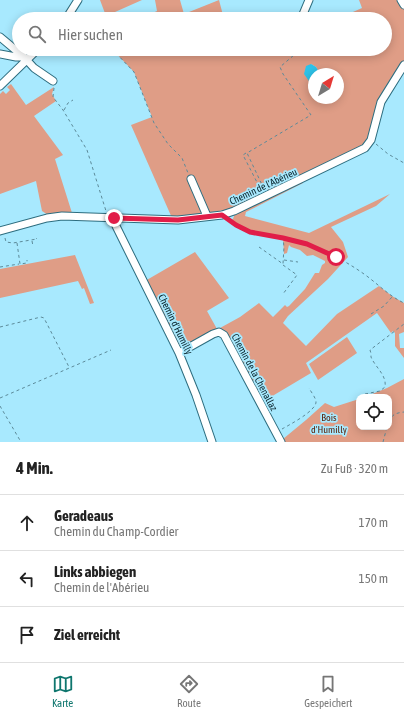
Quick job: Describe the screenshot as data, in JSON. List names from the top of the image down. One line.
{"streets":{"street":["Chemin de l'Abérieu","Chemin d'Humilly","Chemin de la Chenallaz"]},"crossings":[["Chemin de l'Abérieu","Chemin d'Humilly"],["Chemin d'Humilly","Chemin de la Chenallaz"]],"parks":["Bois d'Humilly"],"north":"top right","page":{"search":"Hier suchen","heading":["4 Min.","Zu Fuß · 320 m"],"list":[["Geradeaus","Chemin du Champ-Cordier","170 m"],["Links abbiegen","Chemin de l'Abérieu","150 m"],"Ziel erreicht"],"nav":["Karte","Route","Gespeichert"]}}
